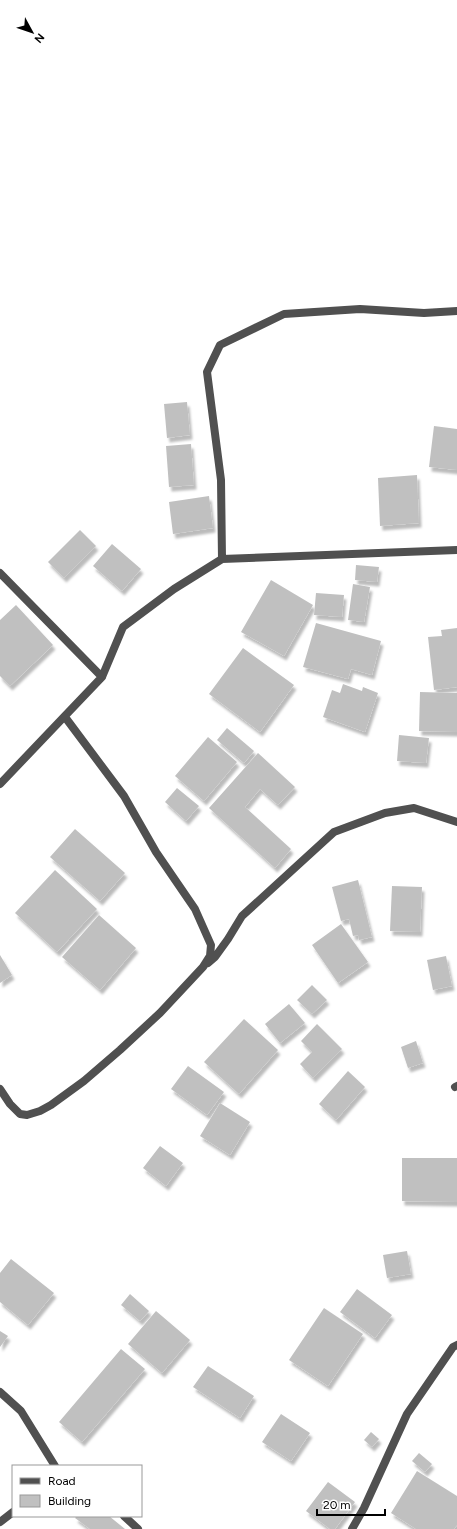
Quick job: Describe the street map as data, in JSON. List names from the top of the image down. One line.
{"legend":["Road","Building"],"scale_bar":"20 m","north":"bottom right"}
